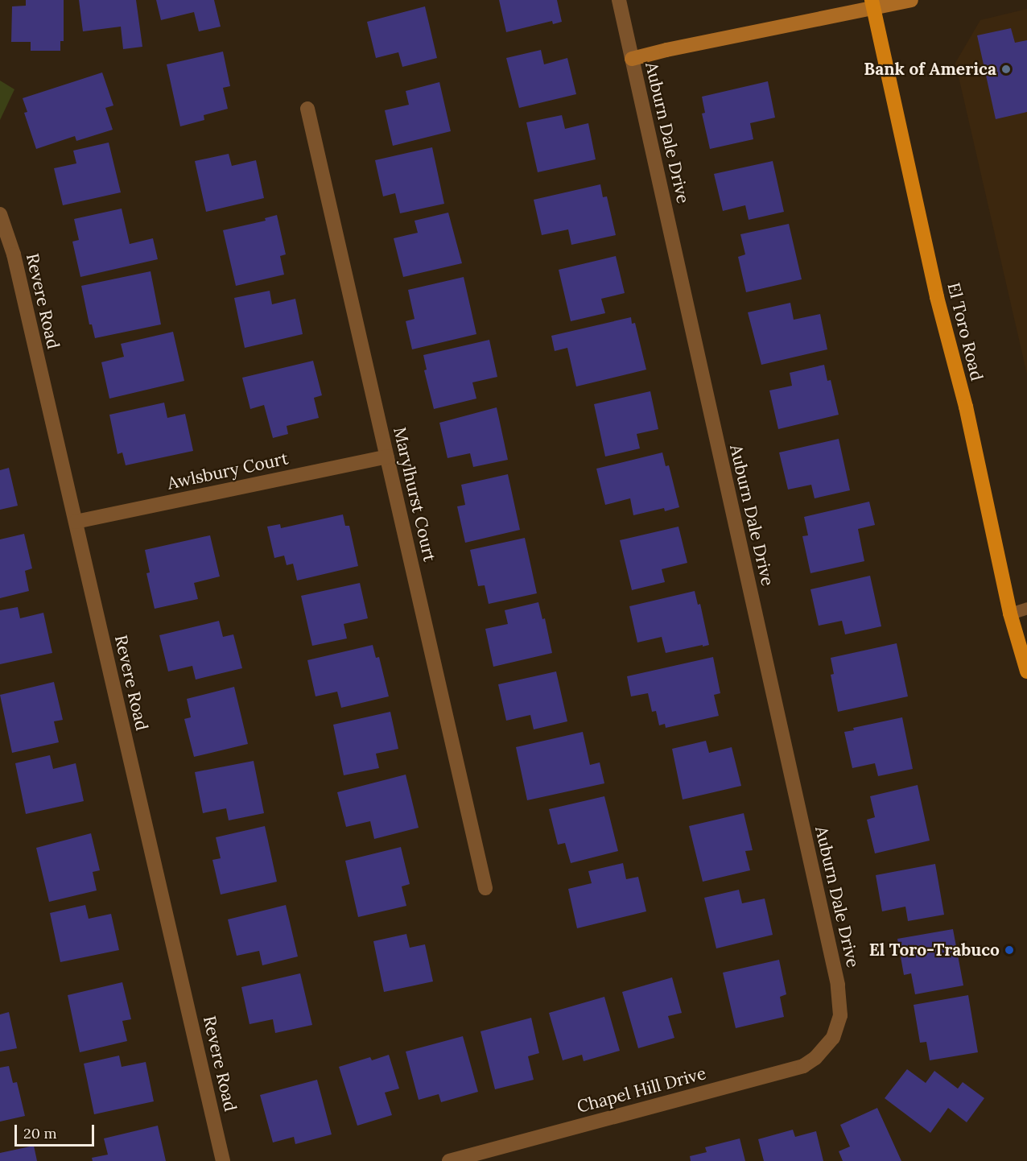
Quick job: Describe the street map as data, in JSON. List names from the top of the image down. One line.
{"streets":{"main road":["El Toro Road"],"street":["Auburn Dale Drive","Revere Road","Awlsbury Court","Marylhurst Court","Chapel Hill Drive"]},"crossings":[["Auburn Dale Drive","Chapel Hill Drive"],["Revere Road","Awlsbury Court"],["Awlsbury Court","Marylhurst Court"]],"places":["Bank of America","El Toro-Trabuco"],"scale_bar":"20 m"}
